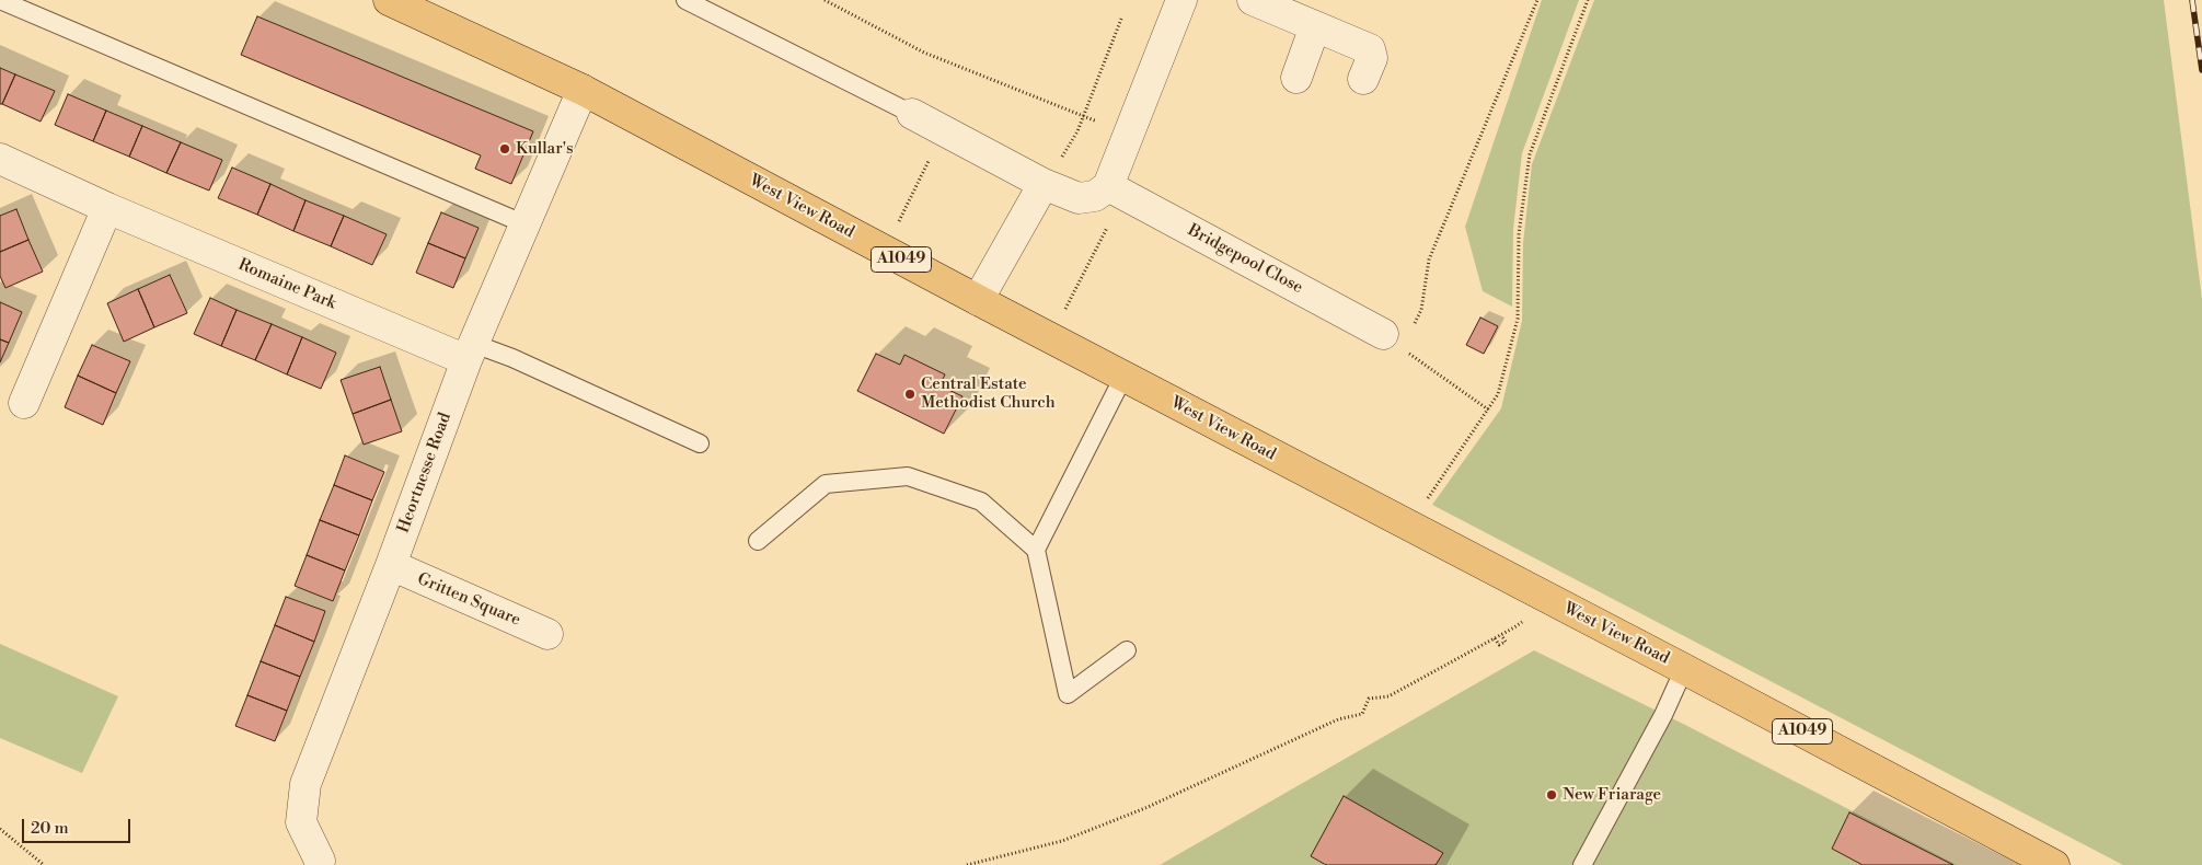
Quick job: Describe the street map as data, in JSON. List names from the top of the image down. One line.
{"streets":{"main road":["West View Road","A1049"],"street":["Bridgepool Close","Romaine Park","Heortnesse Road","Gritten Square"]},"crossings":[["West View Road","Heortnesse Road"],["Romaine Park","Heortnesse Road"],["Heortnesse Road","Gritten Square"]],"places":["Kullar's","Central Estate Methodist Church","New Friarage"],"scale_bar":"20 m"}
